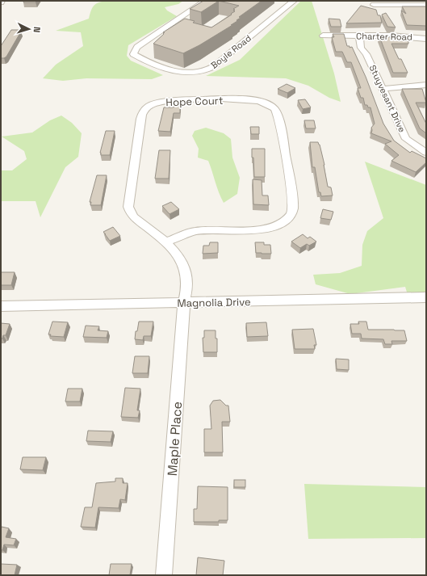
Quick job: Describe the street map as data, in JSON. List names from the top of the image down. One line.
{"streets":{"street":["Charter Road","Boyle Road","Stuyvesant Drive","Hope Court","Magnolia Drive","Maple Place"]},"crossings":[["Charter Road","Stuyvesant Drive"],["Hope Court","Magnolia Drive"],["Hope Court","Maple Place"],["Magnolia Drive","Maple Place"]],"north":"right"}
